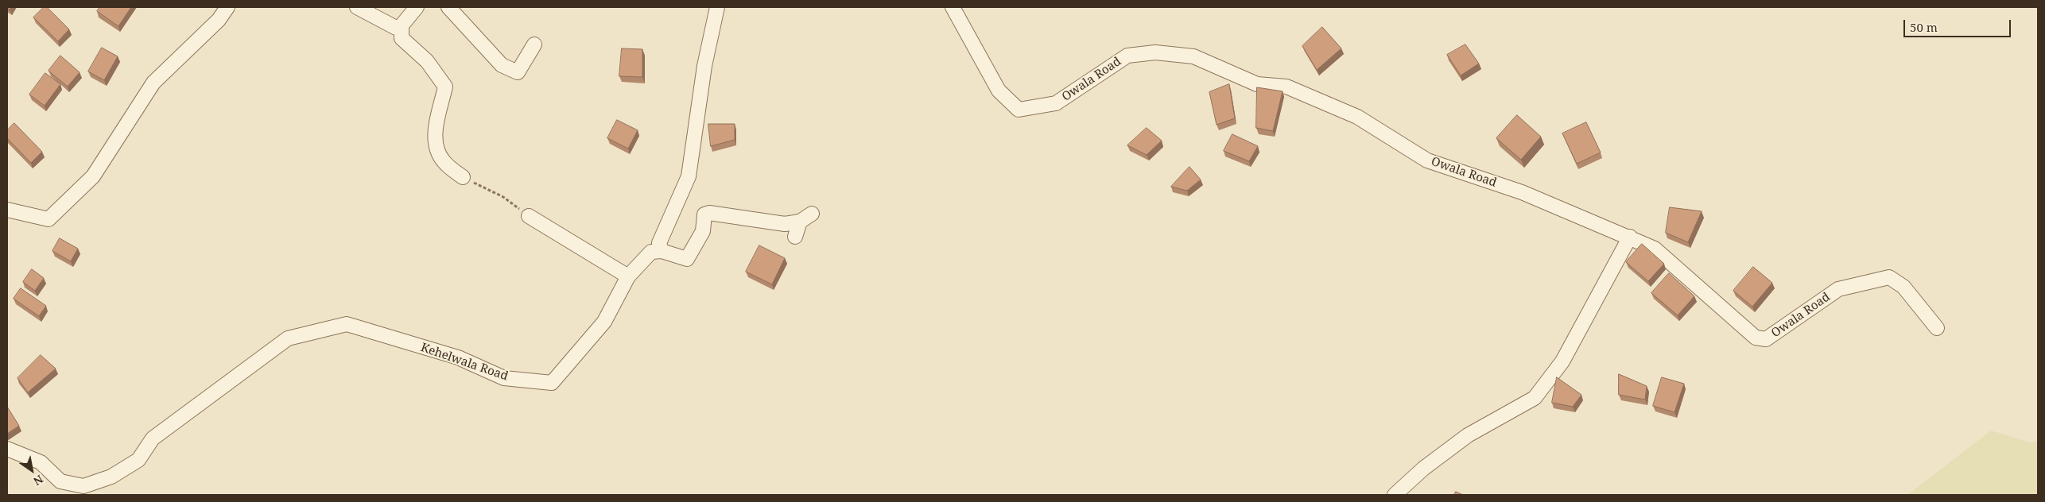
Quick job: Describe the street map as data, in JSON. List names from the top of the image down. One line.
{"streets":{"street":["Owala Road","Kehelwala Road"]},"scale_bar":"50 m","north":"bottom right"}
